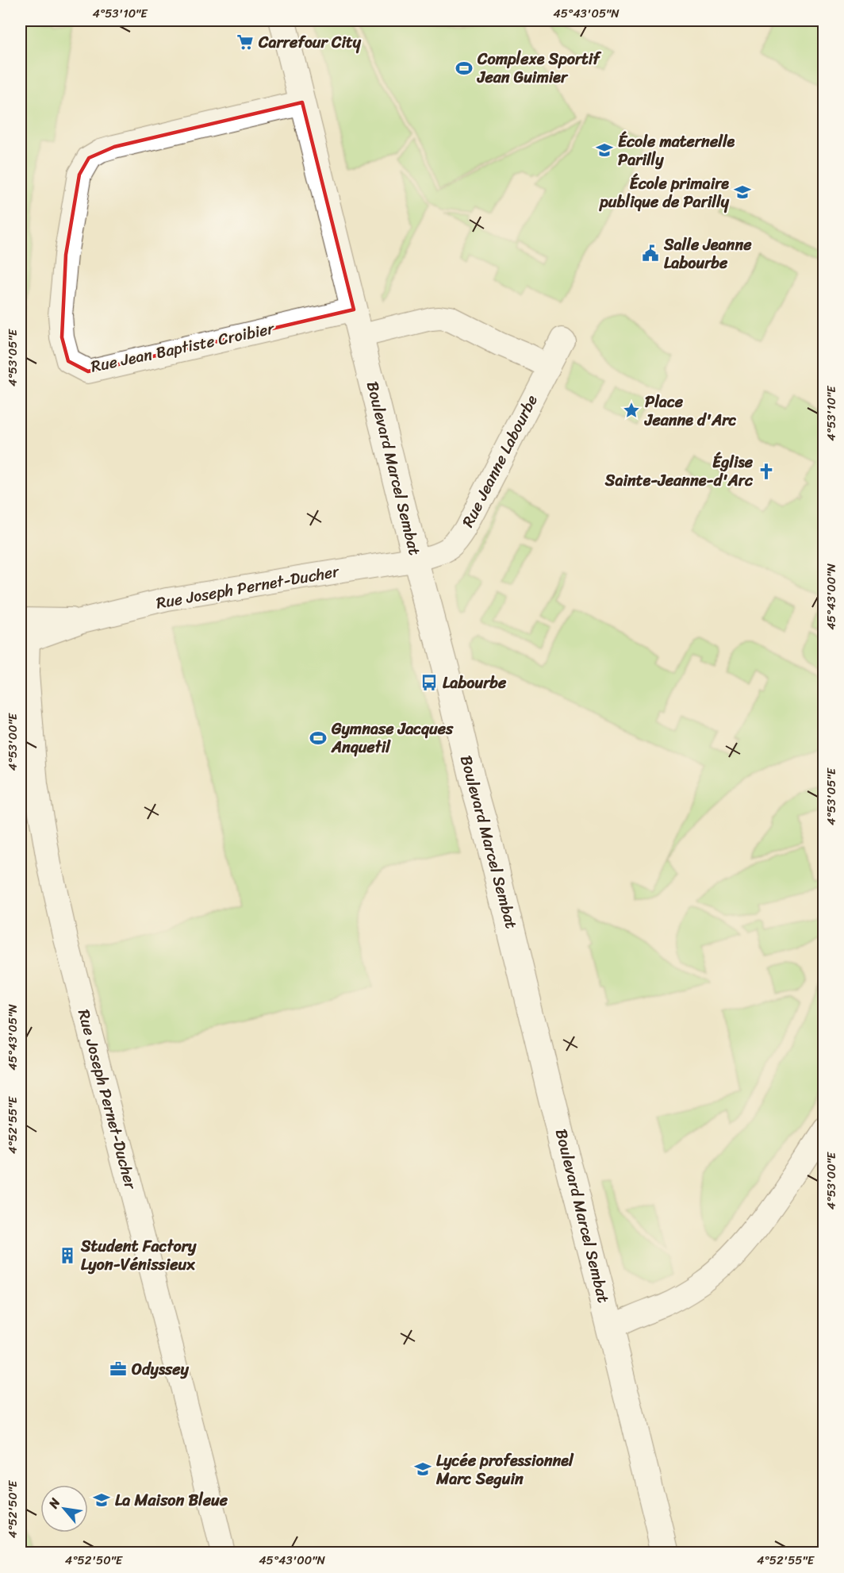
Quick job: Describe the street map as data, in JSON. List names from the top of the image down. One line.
{"streets":{"street":["Rue Jean Baptiste Croibier","Rue Jeanne Labourbe","Boulevard Marcel Sembat","Rue Joseph Pernet-Ducher"]},"crossings":[["Rue Jean Baptiste Croibier","Boulevard Marcel Sembat"],["Rue Jeanne Labourbe","Boulevard Marcel Sembat"],["Rue Jeanne Labourbe","Rue Joseph Pernet-Ducher"],["Boulevard Marcel Sembat","Rue Joseph Pernet-Ducher"]],"places":{"supermarket":["Carrefour City"],"sports":["Complexe Sportif Jean Guimier","Gymnase Jacques Anquetil"],"school or university":["École maternelle Parilly","École primaire publique de Parilly","Lycée professionnel Marc Seguin","La Maison Bleue"],"public building":["Salle Jeanne Labourbe"],"place":["Place Jeanne d'Arc"],"church":["Église Sainte-Jeanne-d'Arc"],"bus stop":["Labourbe"],"building":["Student Factory Lyon-Vénissieux"],"office":["Odyssey"]},"north":"top left","coordinates":["4°53'10\"E","45°43'05\"N","4°53'05\"E","45°43'00\"N","4°53'00\"E","4°52'55\"E","4°52'50\"E"]}
